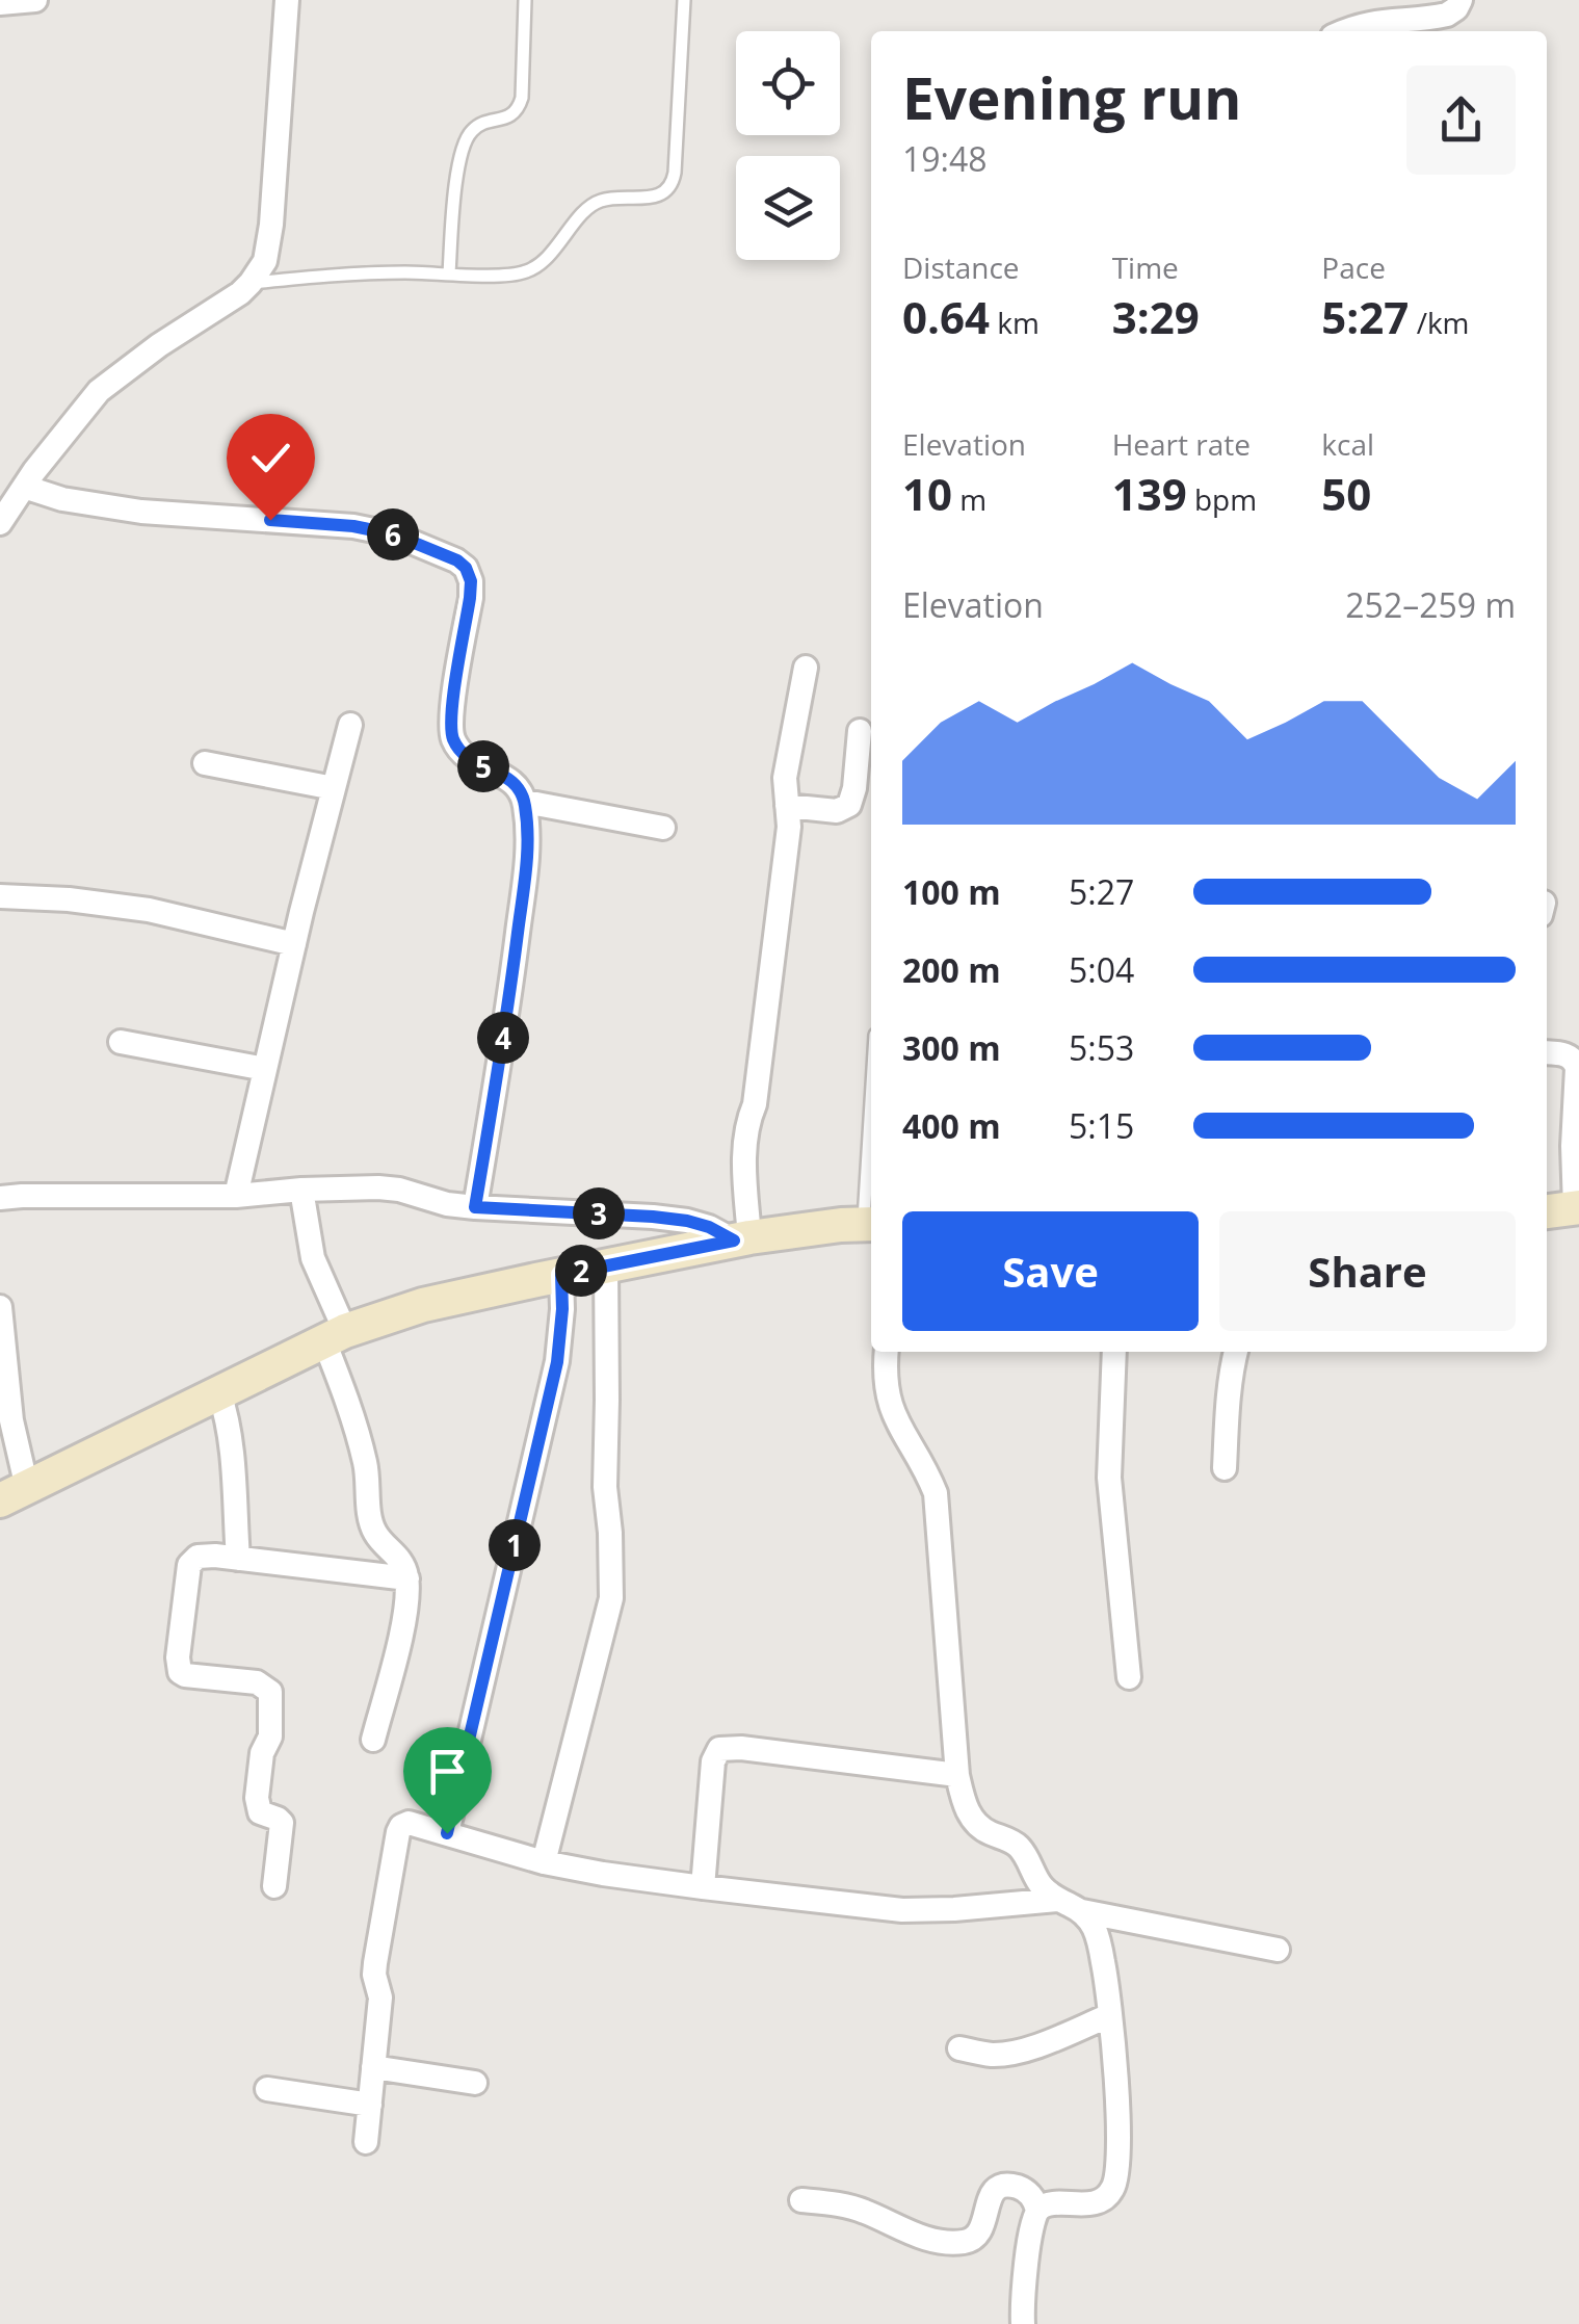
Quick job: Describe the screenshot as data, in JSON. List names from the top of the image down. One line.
{"page":{"heading":["Evening run","19:48"],"stats":[["Distance","0.64 km"],["Time","3:29"],["Pace","5:27 /km"],["Elevation","10 m"],["Heart rate","139 bpm"],["kcal","50"]],"pins":["6","5","4","3","2","1"],"chart":["Elevation","252–259 m"],"list":[{"name":"100 m","note":"5:27"},{"name":"200 m","note":"5:04"},{"name":"300 m","note":"5:53"},{"name":"400 m","note":"5:15"}],"buttons":["Save","Share"]}}
